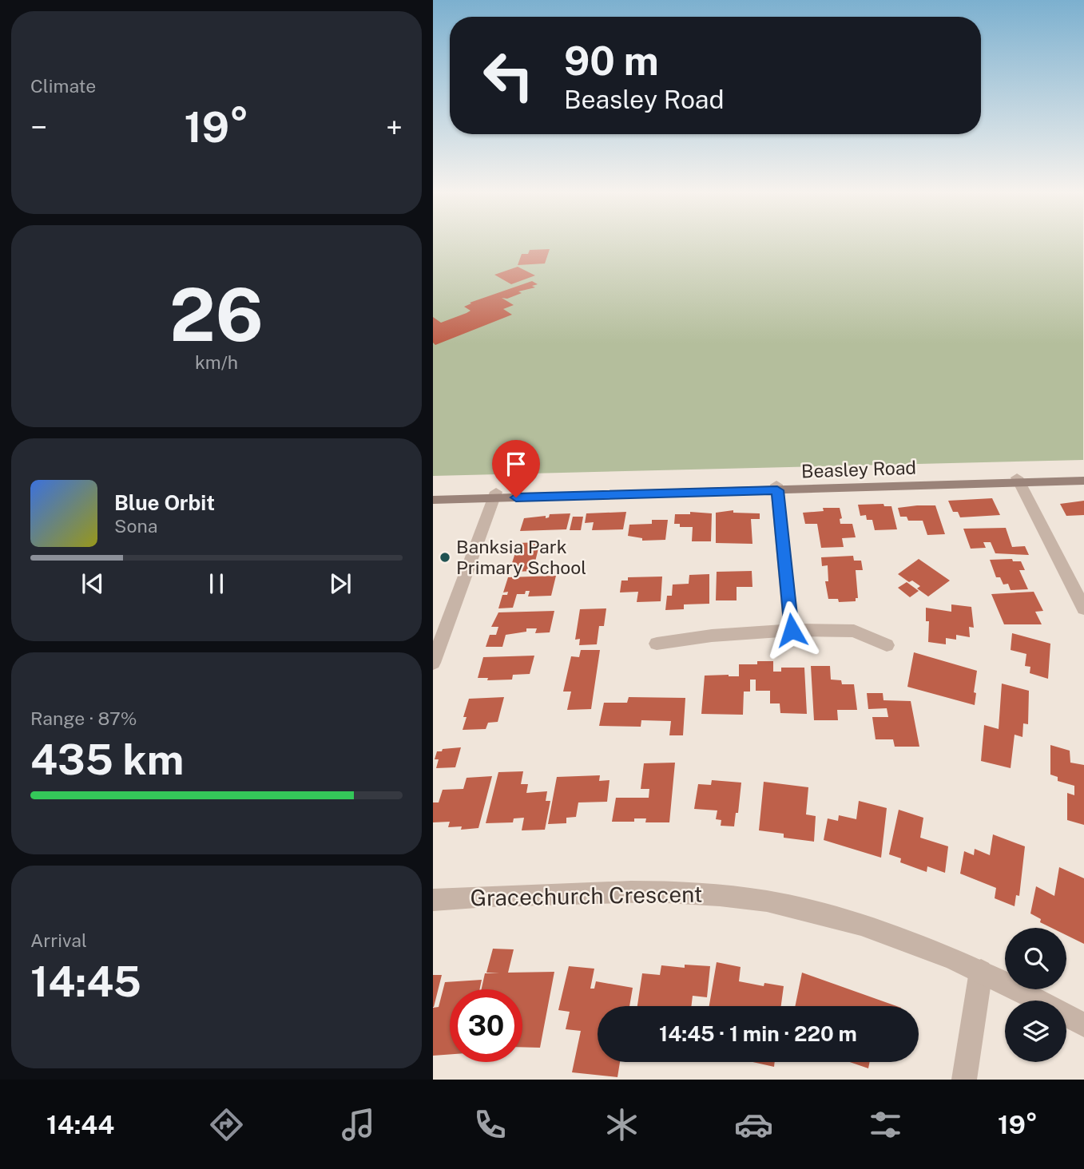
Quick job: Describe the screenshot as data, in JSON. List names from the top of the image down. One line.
{"streets":{"main road":["Beasley Road"],"street":["Gracechurch Crescent"]},"places":["Banksia Park Primary School"],"page":{"tile":["Climate",["26","km/h"],["Range · 87%","435 km"],["Arrival","14:45"]],"turn":["90 m","Beasley Road"],"heat":["−","19°","+"],"song":["Blue Orbit","Sona"],"limit":"30","trip":"14:45 · 1 min · 220 m","tabs":["14:44","19°"]}}
